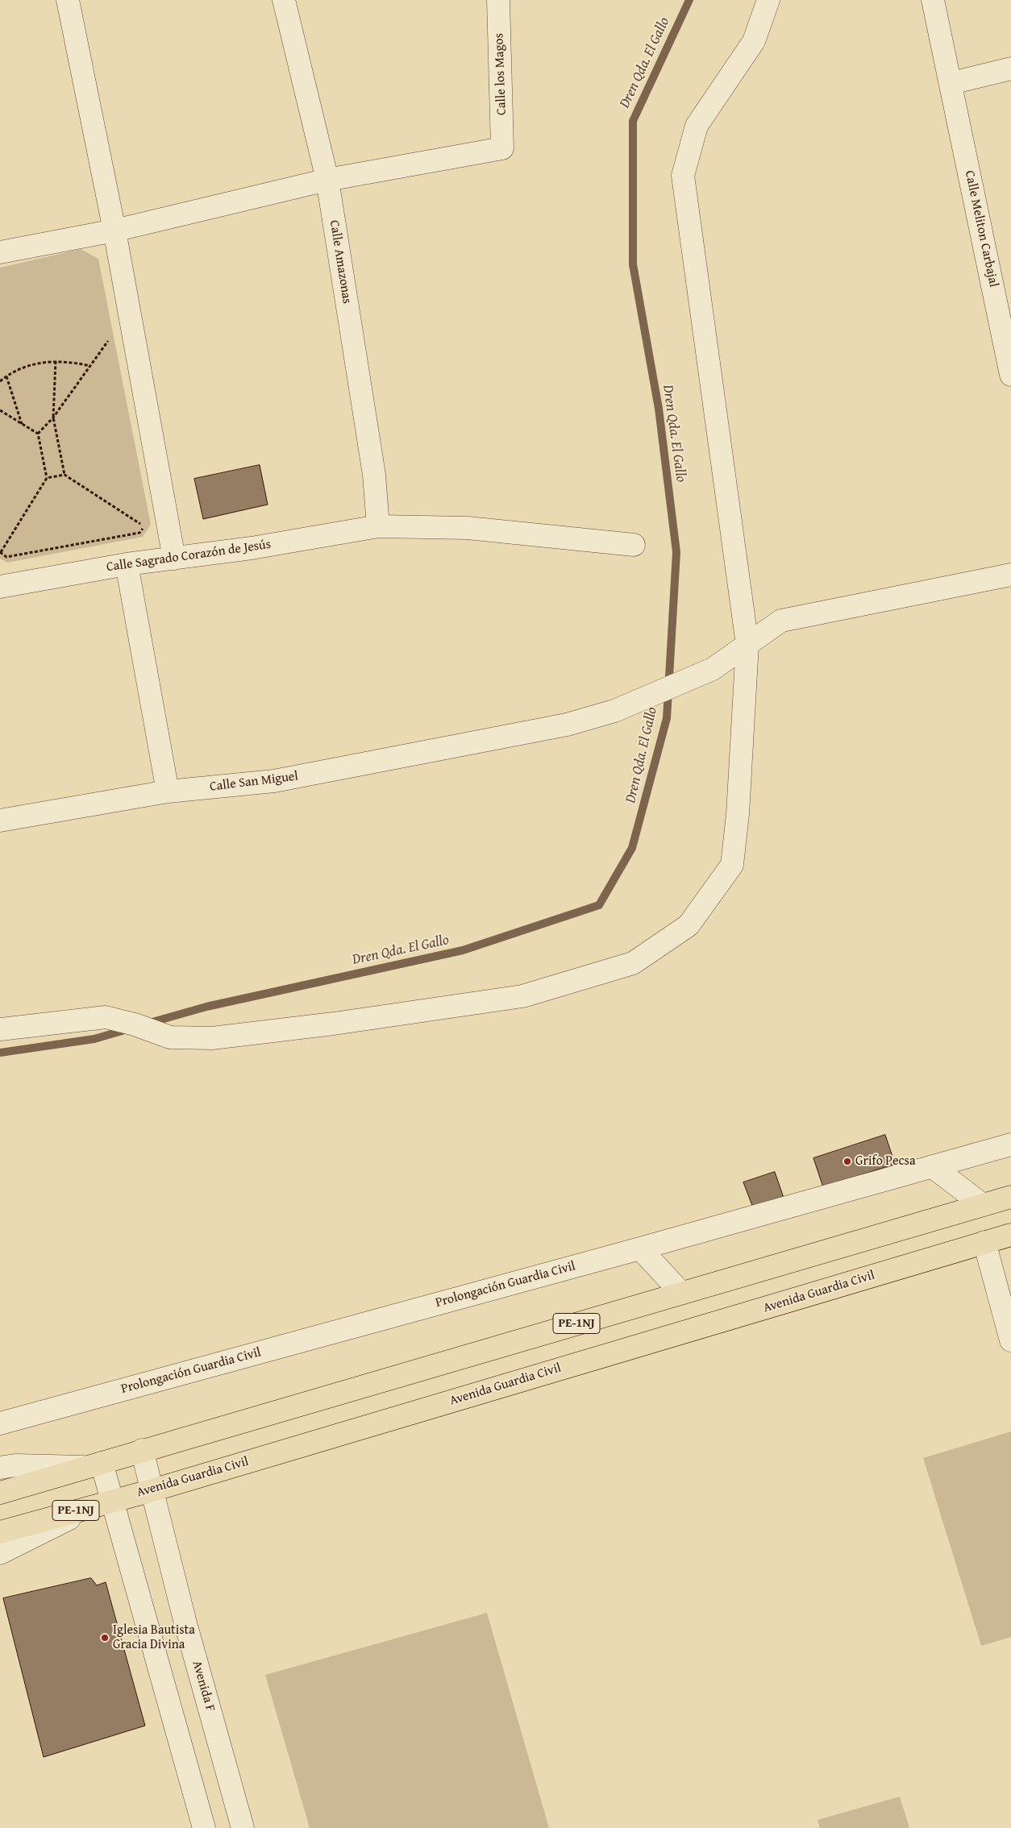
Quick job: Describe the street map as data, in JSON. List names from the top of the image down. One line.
{"streets":{"highway":["Avenida Guardia Civil","PE-1NJ"],"street":["Calle los Magos","Calle Meliton Carbajal","Calle Amazonas","Calle Sagrado Corazón de Jesús","Calle San Miguel","Prolongación Guardia Civil","Avenida F"]},"crossings":[["Calle los Magos","Calle Amazonas"],["Calle Amazonas","Calle Sagrado Corazón de Jesús"],["Avenida Guardia Civil","Avenida F"],["PE-1NJ","Avenida F"]],"water":["Dren Qda. El Gallo"],"places":["Grifo Pecsa","Iglesia Bautista Gracia Divina"]}
